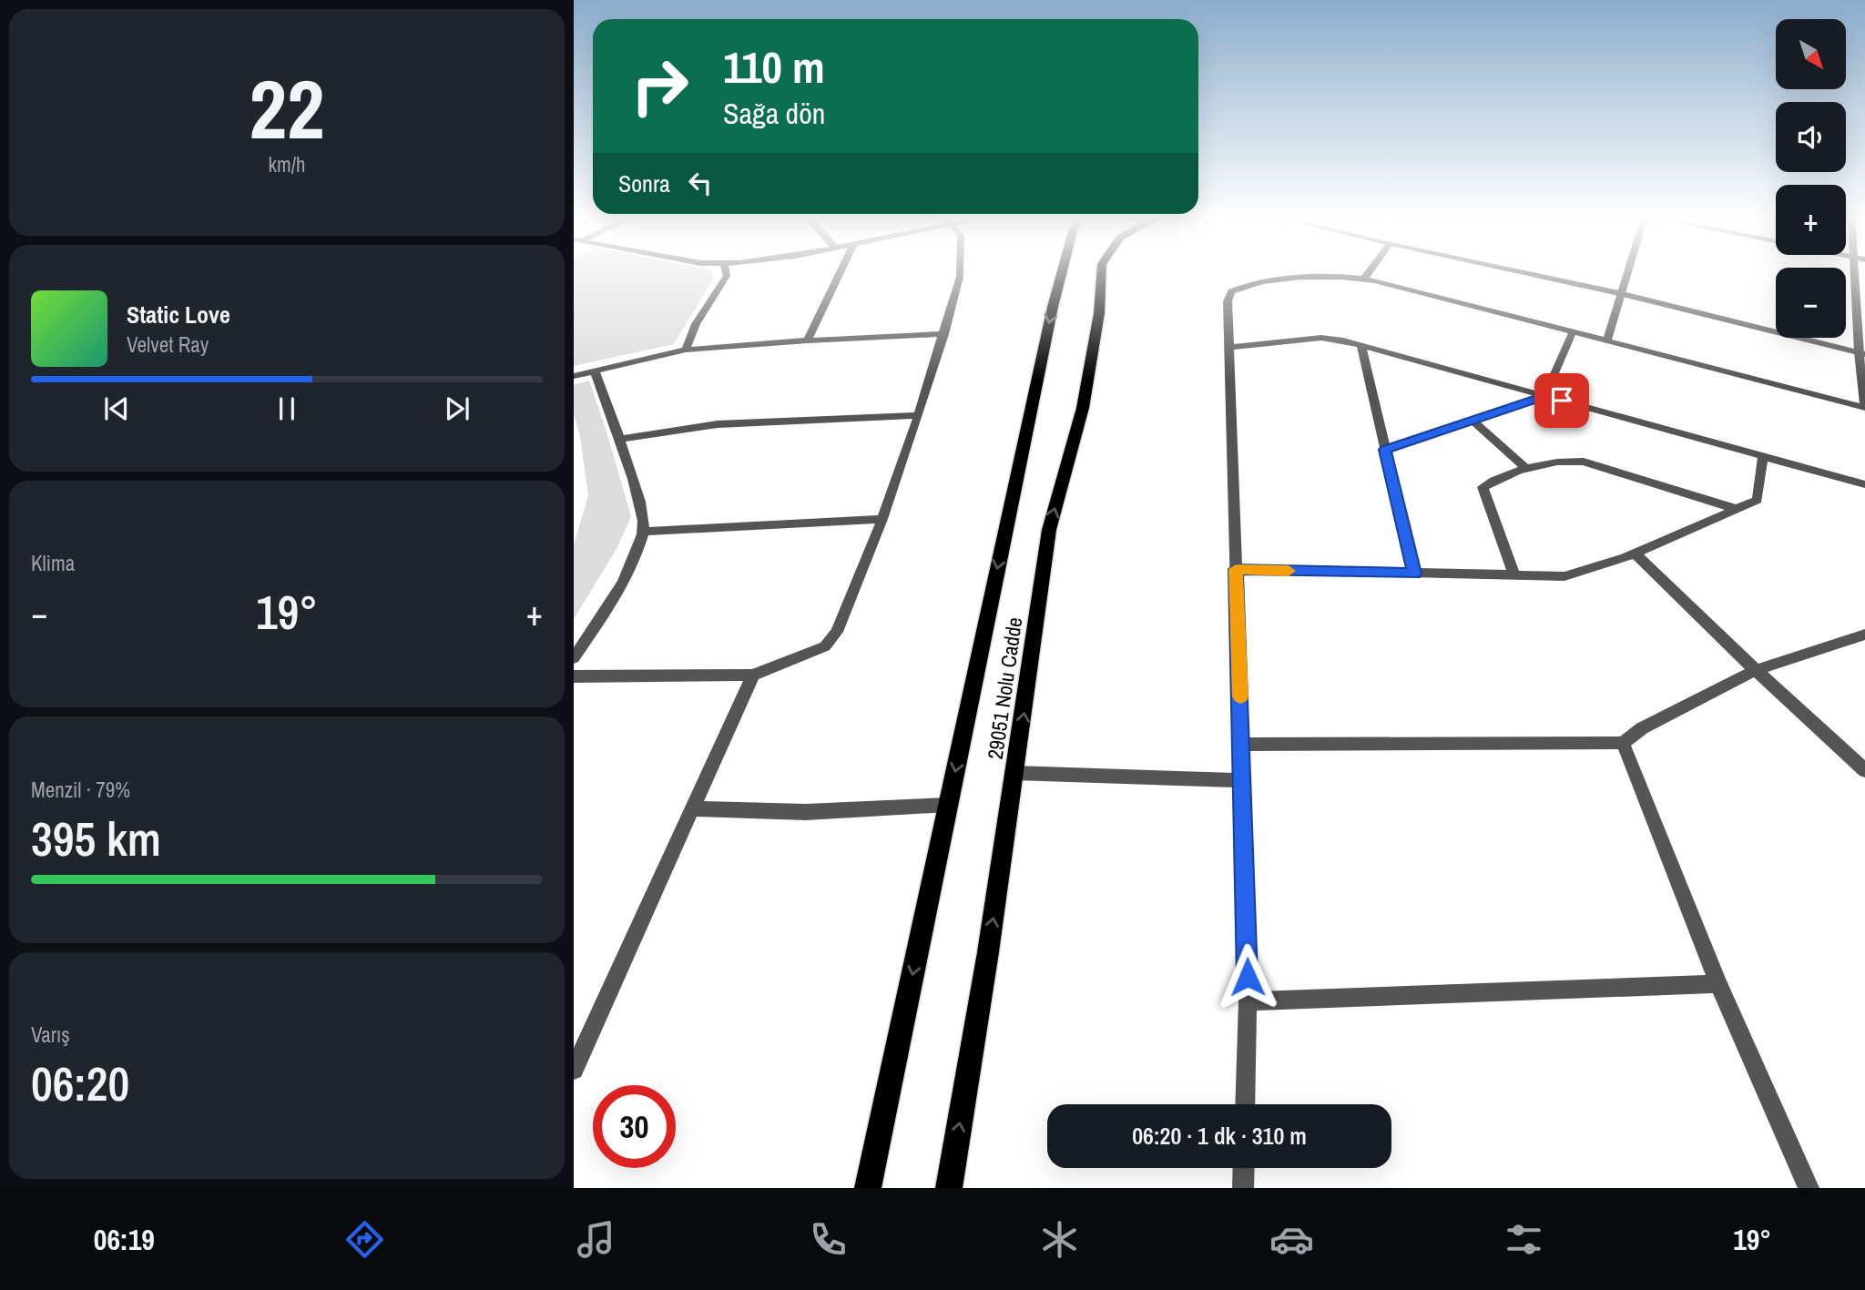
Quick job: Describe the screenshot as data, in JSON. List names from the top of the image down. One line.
{"streets":{"main road":["29051 Nolu Cadde"]},"north":"bottom right","page":{"tile":[["22","km/h"],"Klima",["Menzil · 79%","395 km"],["Varış","06:20"]],"map_buttons":["+","−"],"turn":["110 m","Sağa dön"],"then":"Sonra","song":["Static Love","Velvet Ray"],"heat":["−","19°","+"],"limit":"30","trip":"06:20 · 1 dk · 310 m","tabs":["06:19","19°"]}}
